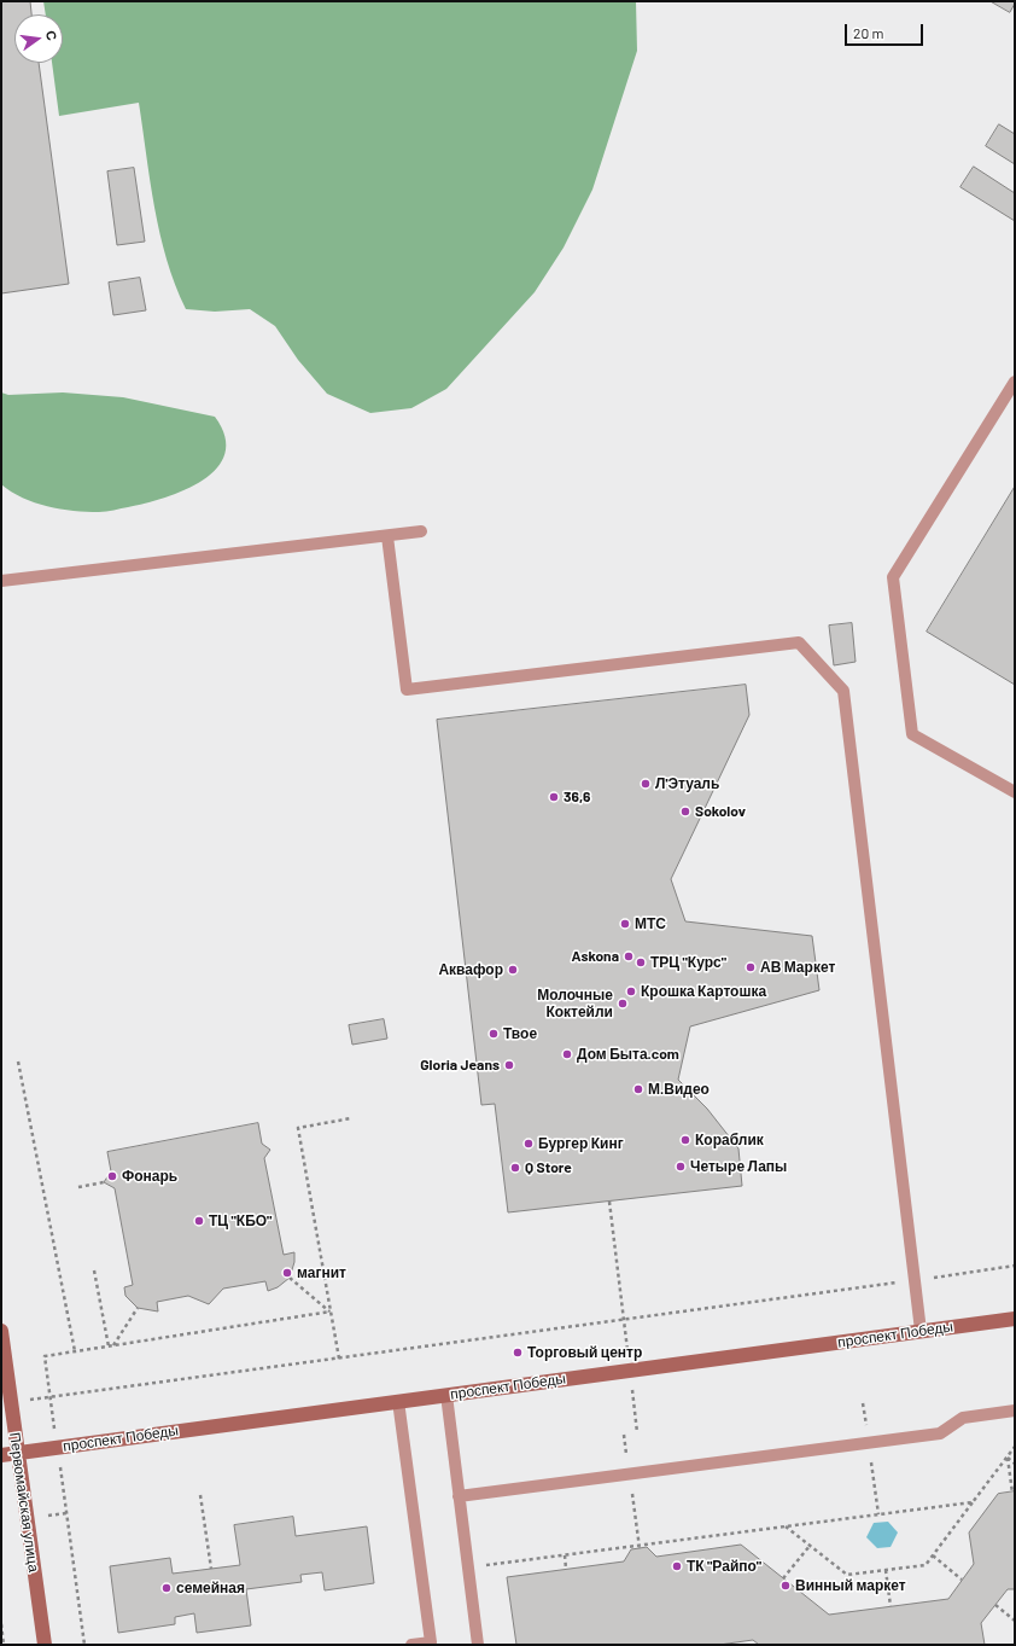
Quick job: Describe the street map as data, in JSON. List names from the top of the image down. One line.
{"streets":{"main road":["проспект Победы","Первомайская улица"]},"crossings":[["проспект Победы","Первомайская улица"]],"places":["Л'Этуаль","36,6","Sokolov","МТС","Askona","ТРЦ \"Курс\"","АВ Маркет","Аквафор","Крошка Картошка","Молочные Коктейли","Твое","Дом Быта.com","Gloria Jeans","М.Видео","Кораблик","Бургер Кинг","Четыре Лапы","Q Store","Фонарь","ТЦ \"КБО\"","магнит","Торговый центр","ТК \"Райпо\"","Винный маркет","семейная"],"scale_bar":"20 m","north":"right"}
